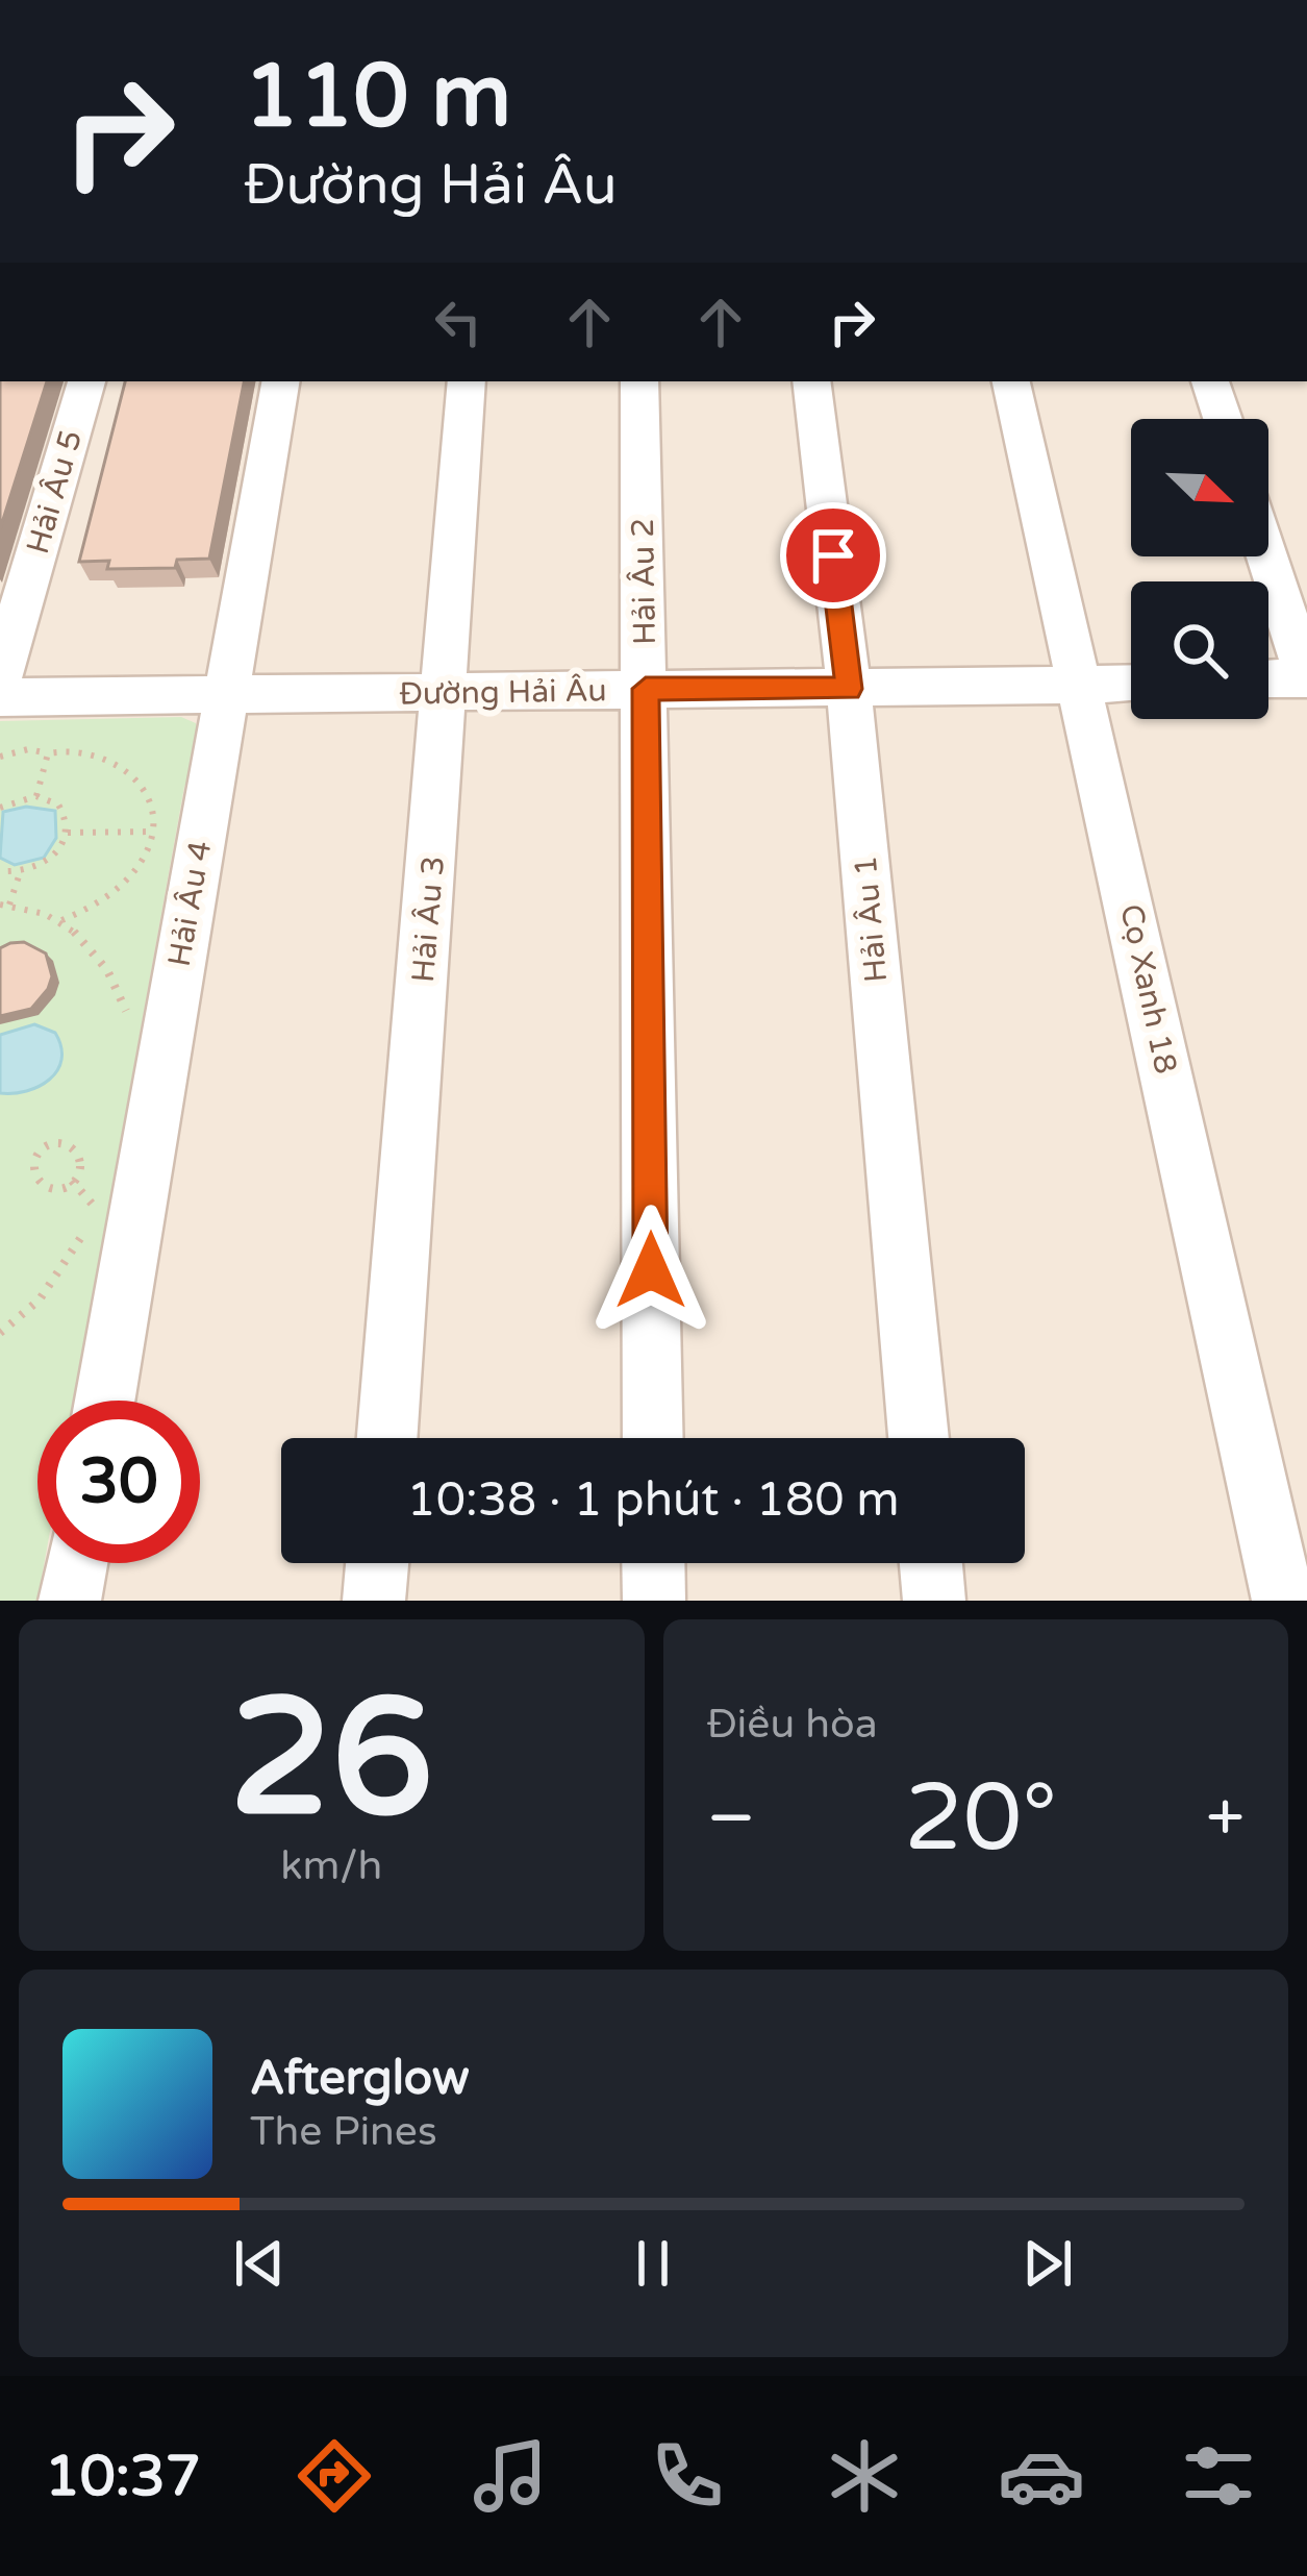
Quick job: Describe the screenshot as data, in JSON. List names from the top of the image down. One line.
{"streets":{"street":["Hải Âu 5","Hải Âu 2","Đường Hải Âu","Hải Âu 4","Hải Âu 3","Hải Âu 1","Cọ Xanh 18"]},"crossings":[["Hải Âu 2","Đường Hải Âu"],["Đường Hải Âu","Hải Âu 4"],["Đường Hải Âu","Hải Âu 3"],["Đường Hải Âu","Hải Âu 1"],["Đường Hải Âu","Cọ Xanh 18"]],"north":"bottom right","page":{"turn":["110 m","Đường Hải Âu"],"limit":"30","trip":"10:38 · 1 phút · 180 m","tile":[["26","km/h"],"Điều hòa"],"heat":["−","20°","+"],"song":["Afterglow","The Pines"],"tabs":"10:37"}}
